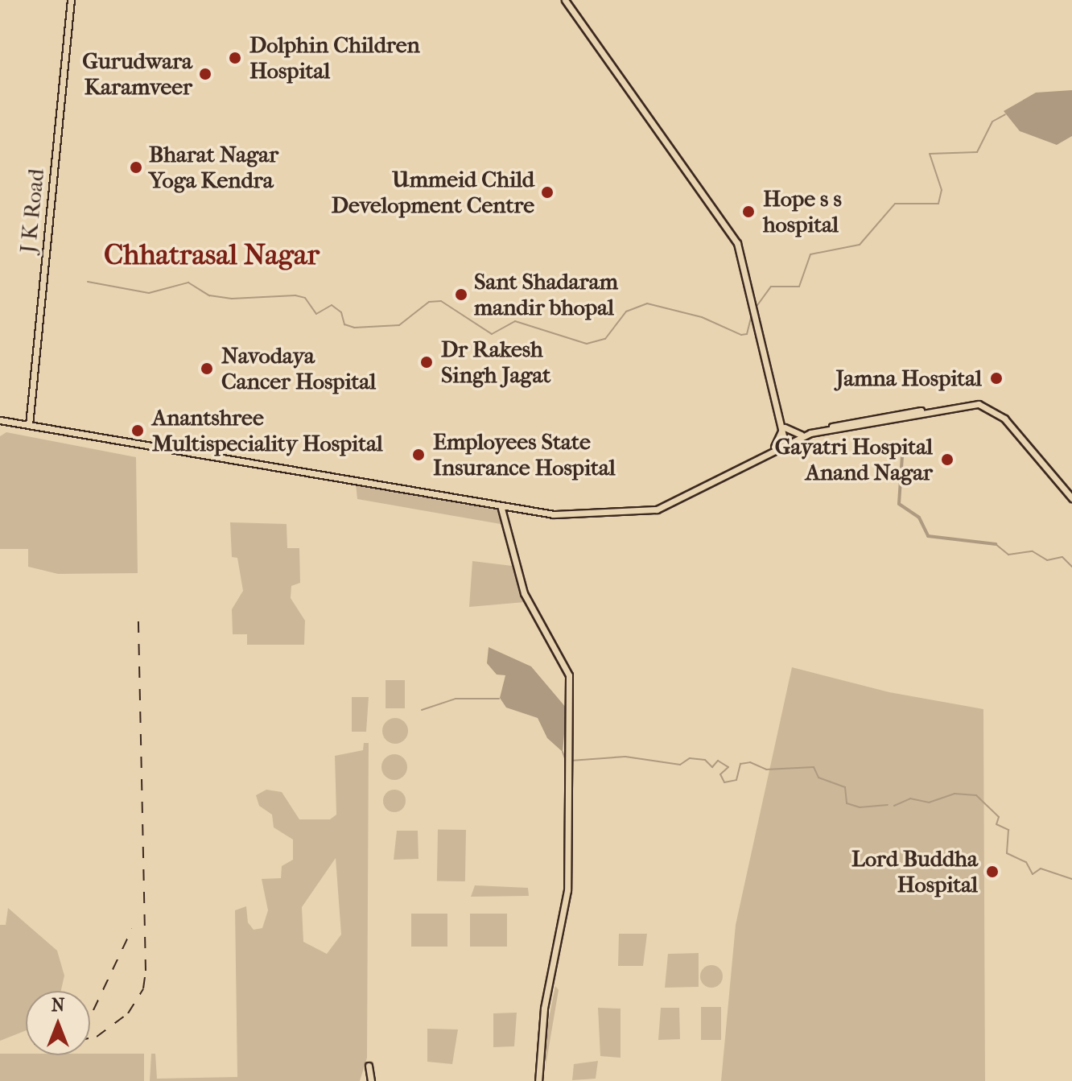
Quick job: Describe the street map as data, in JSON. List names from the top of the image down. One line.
{"streets":{"main road":["J K Road"]},"districts":["Chhatrasal Nagar"],"places":["Dolphin Children Hospital","Gurudwara Karamveer","Bharat Nagar Yoga Kendra","Ummeid Child Development Centre","Hope s s hospital","Sant Shadaram mandir bhopal","Dr Rakesh Singh Jagat","Navodaya Cancer Hospital","Jamna Hospital","Anantshree Multispeciality Hospital","Employees State Insurance Hospital","Gayatri Hospital Anand Nagar","Lord Buddha Hospital"],"north":"top"}
